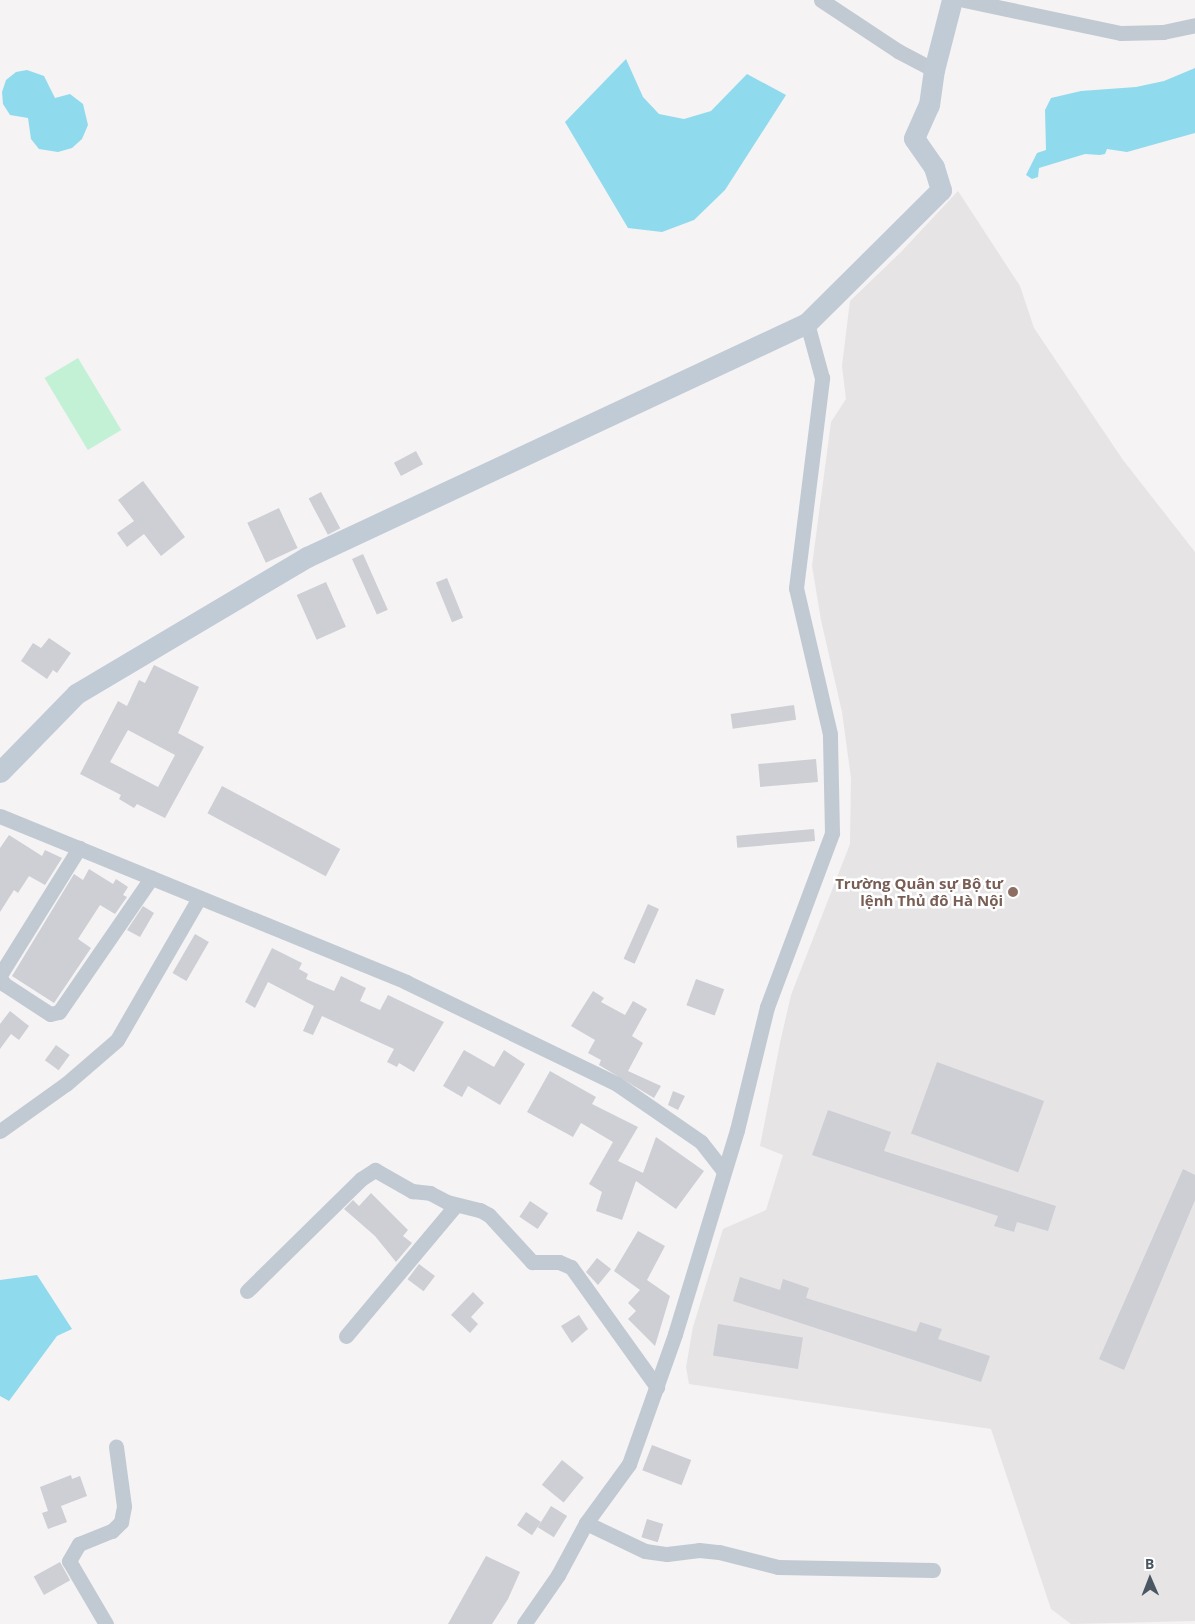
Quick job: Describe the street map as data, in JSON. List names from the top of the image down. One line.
{"places":["Trường Quân sự Bộ tư lệnh Thủ đô Hà Nội"],"north":"top"}
